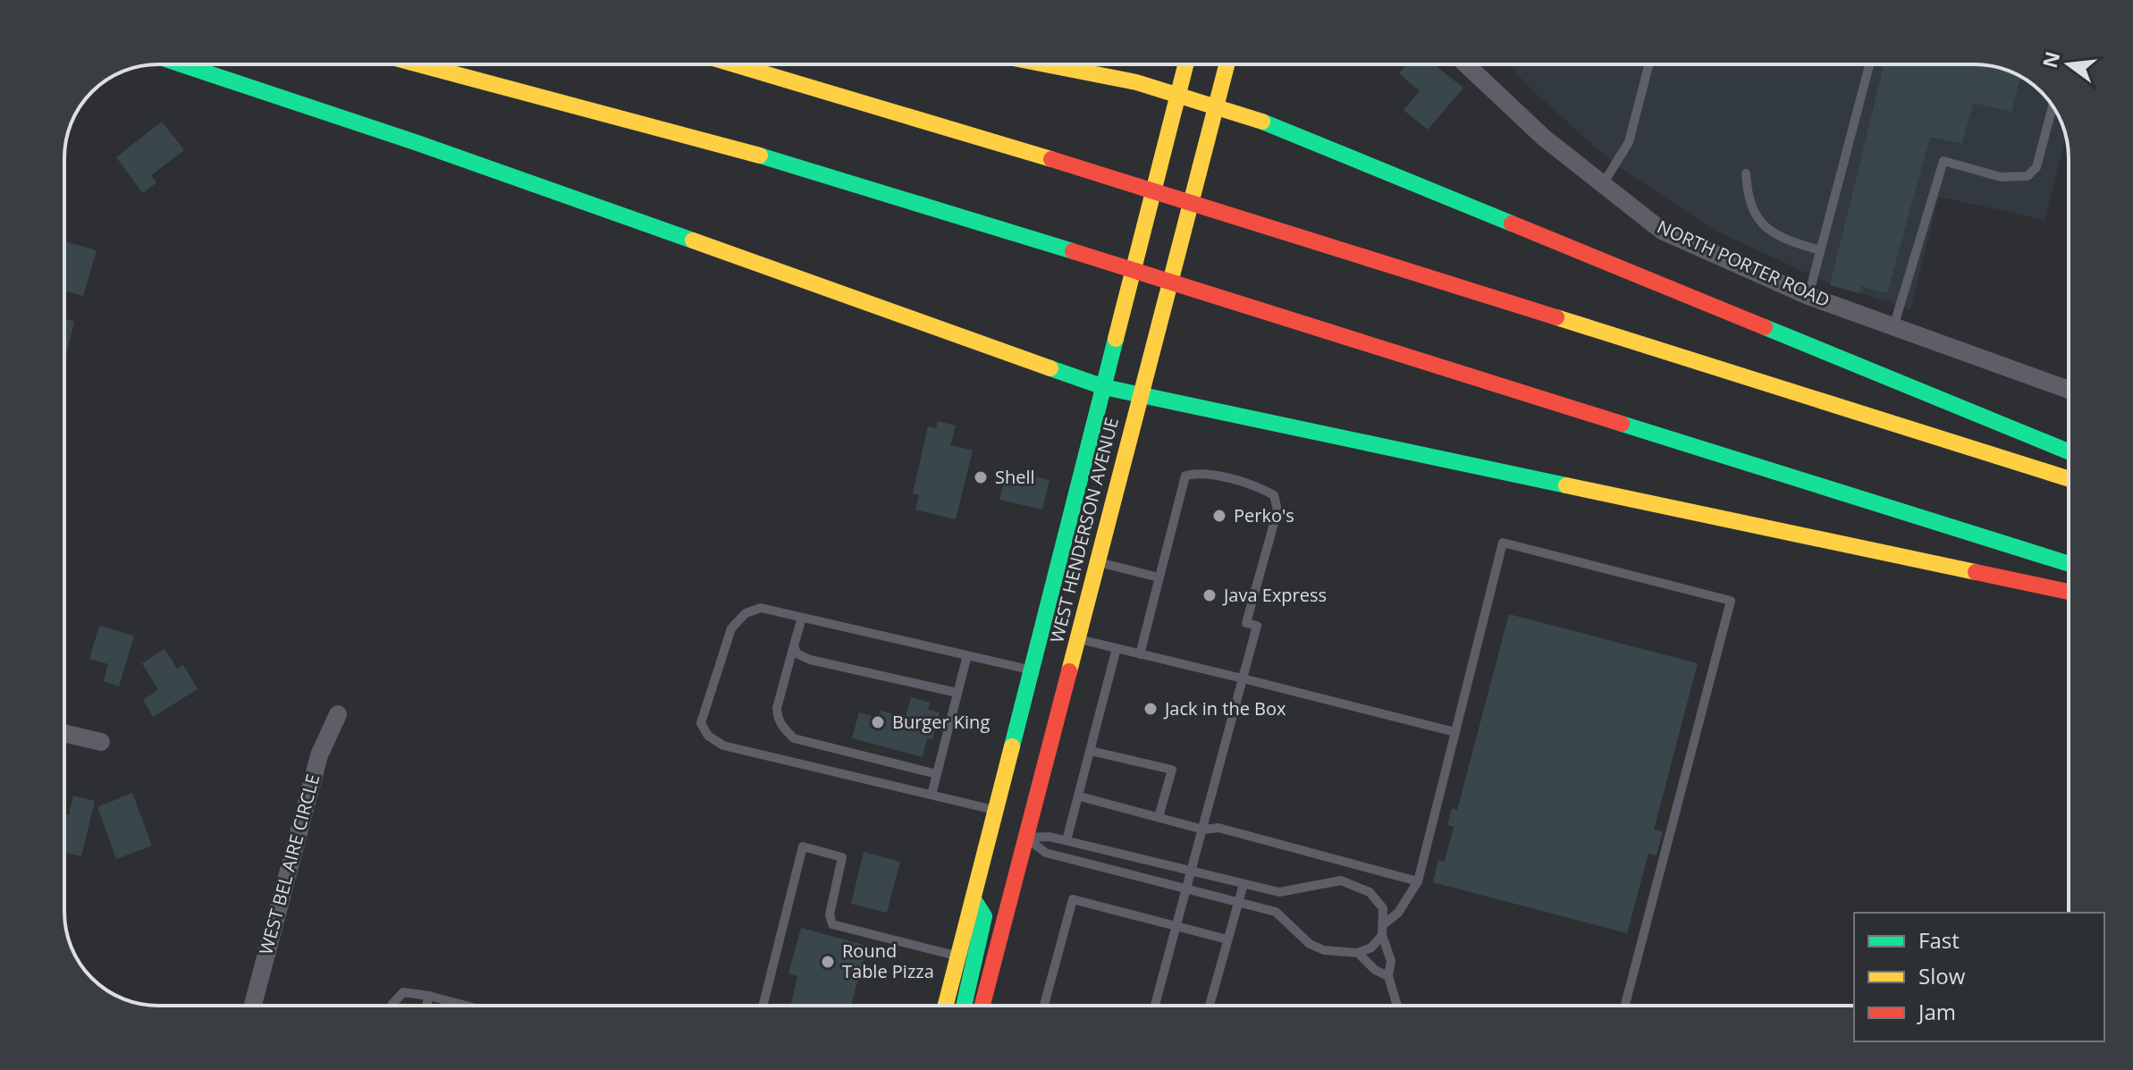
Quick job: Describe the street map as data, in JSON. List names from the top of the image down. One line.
{"streets":{"main road":["WEST HENDERSON AVENUE"],"street":["NORTH PORTER ROAD","WEST BEL AIRE CIRCLE"]},"places":["Shell","Perko's","Java Express","Jack in the Box","Burger King","Round Table Pizza"],"legend":["Fast","Slow","Jam"],"north":"left"}
